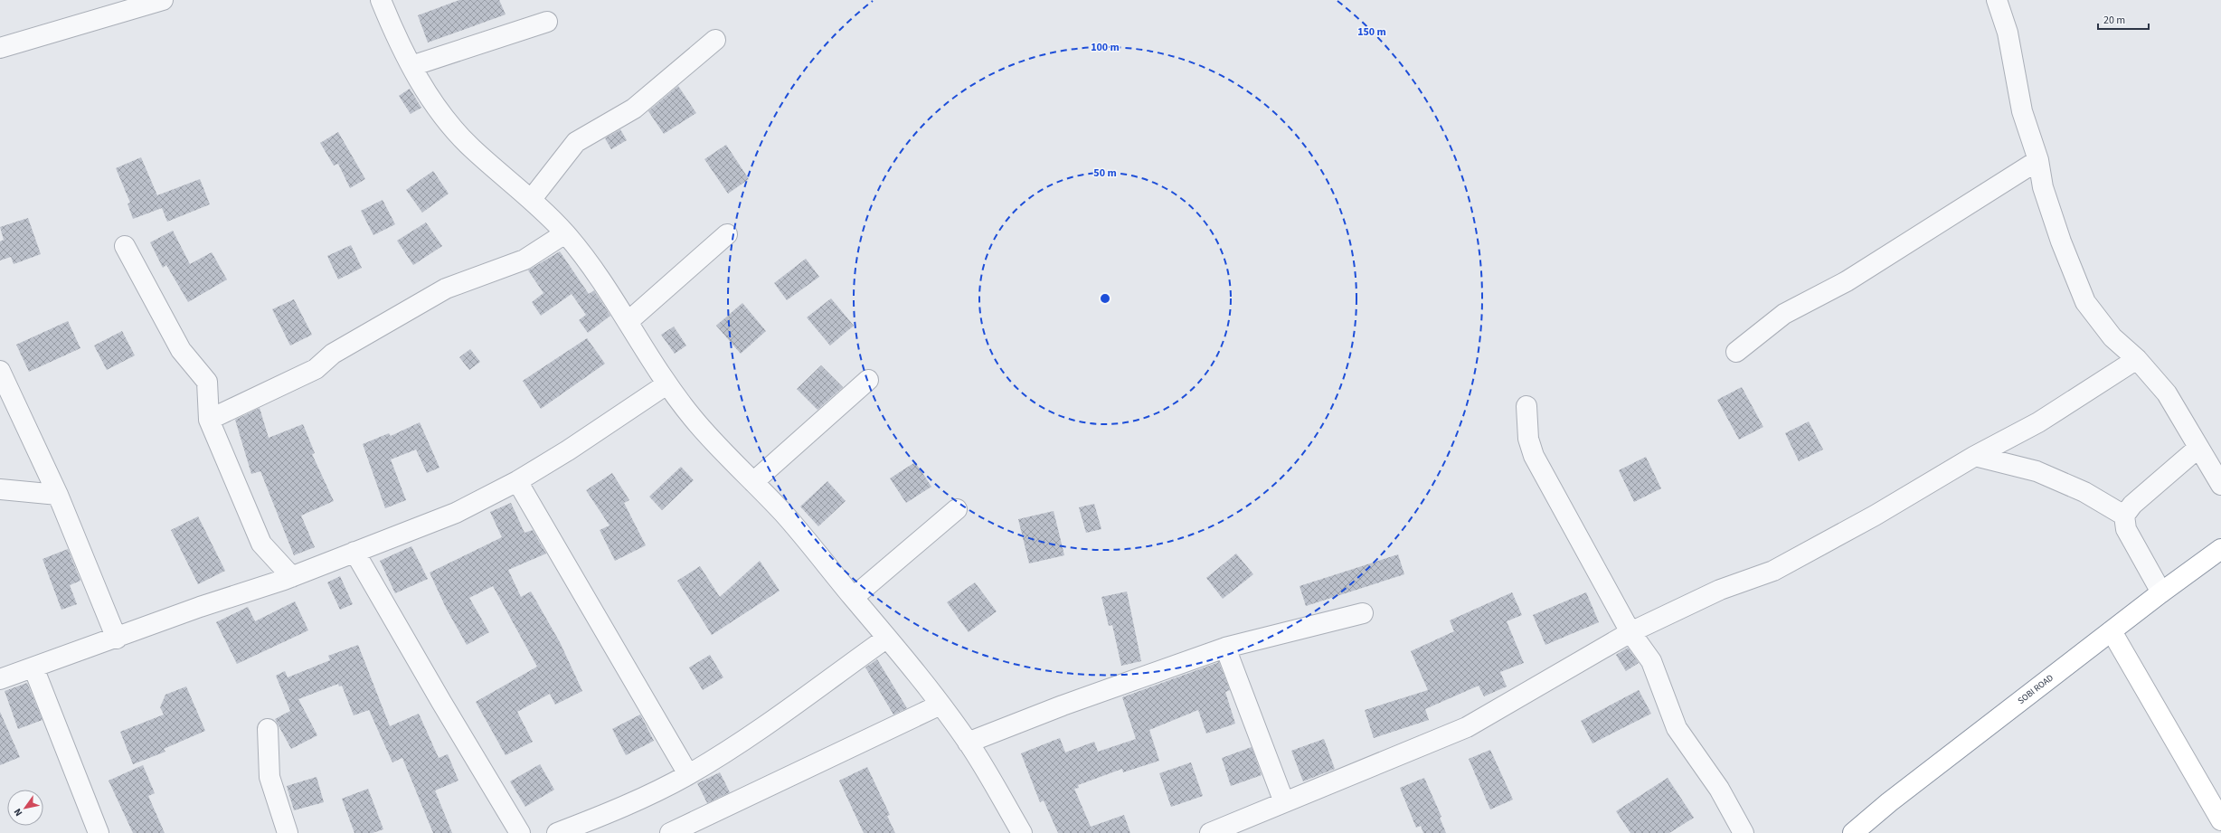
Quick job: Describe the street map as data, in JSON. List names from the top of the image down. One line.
{"streets":{"main road":["SOBI ROAD"]},"scale_bar":"20 m","north":"bottom left","rings":["150 m","100 m","50 m"]}
